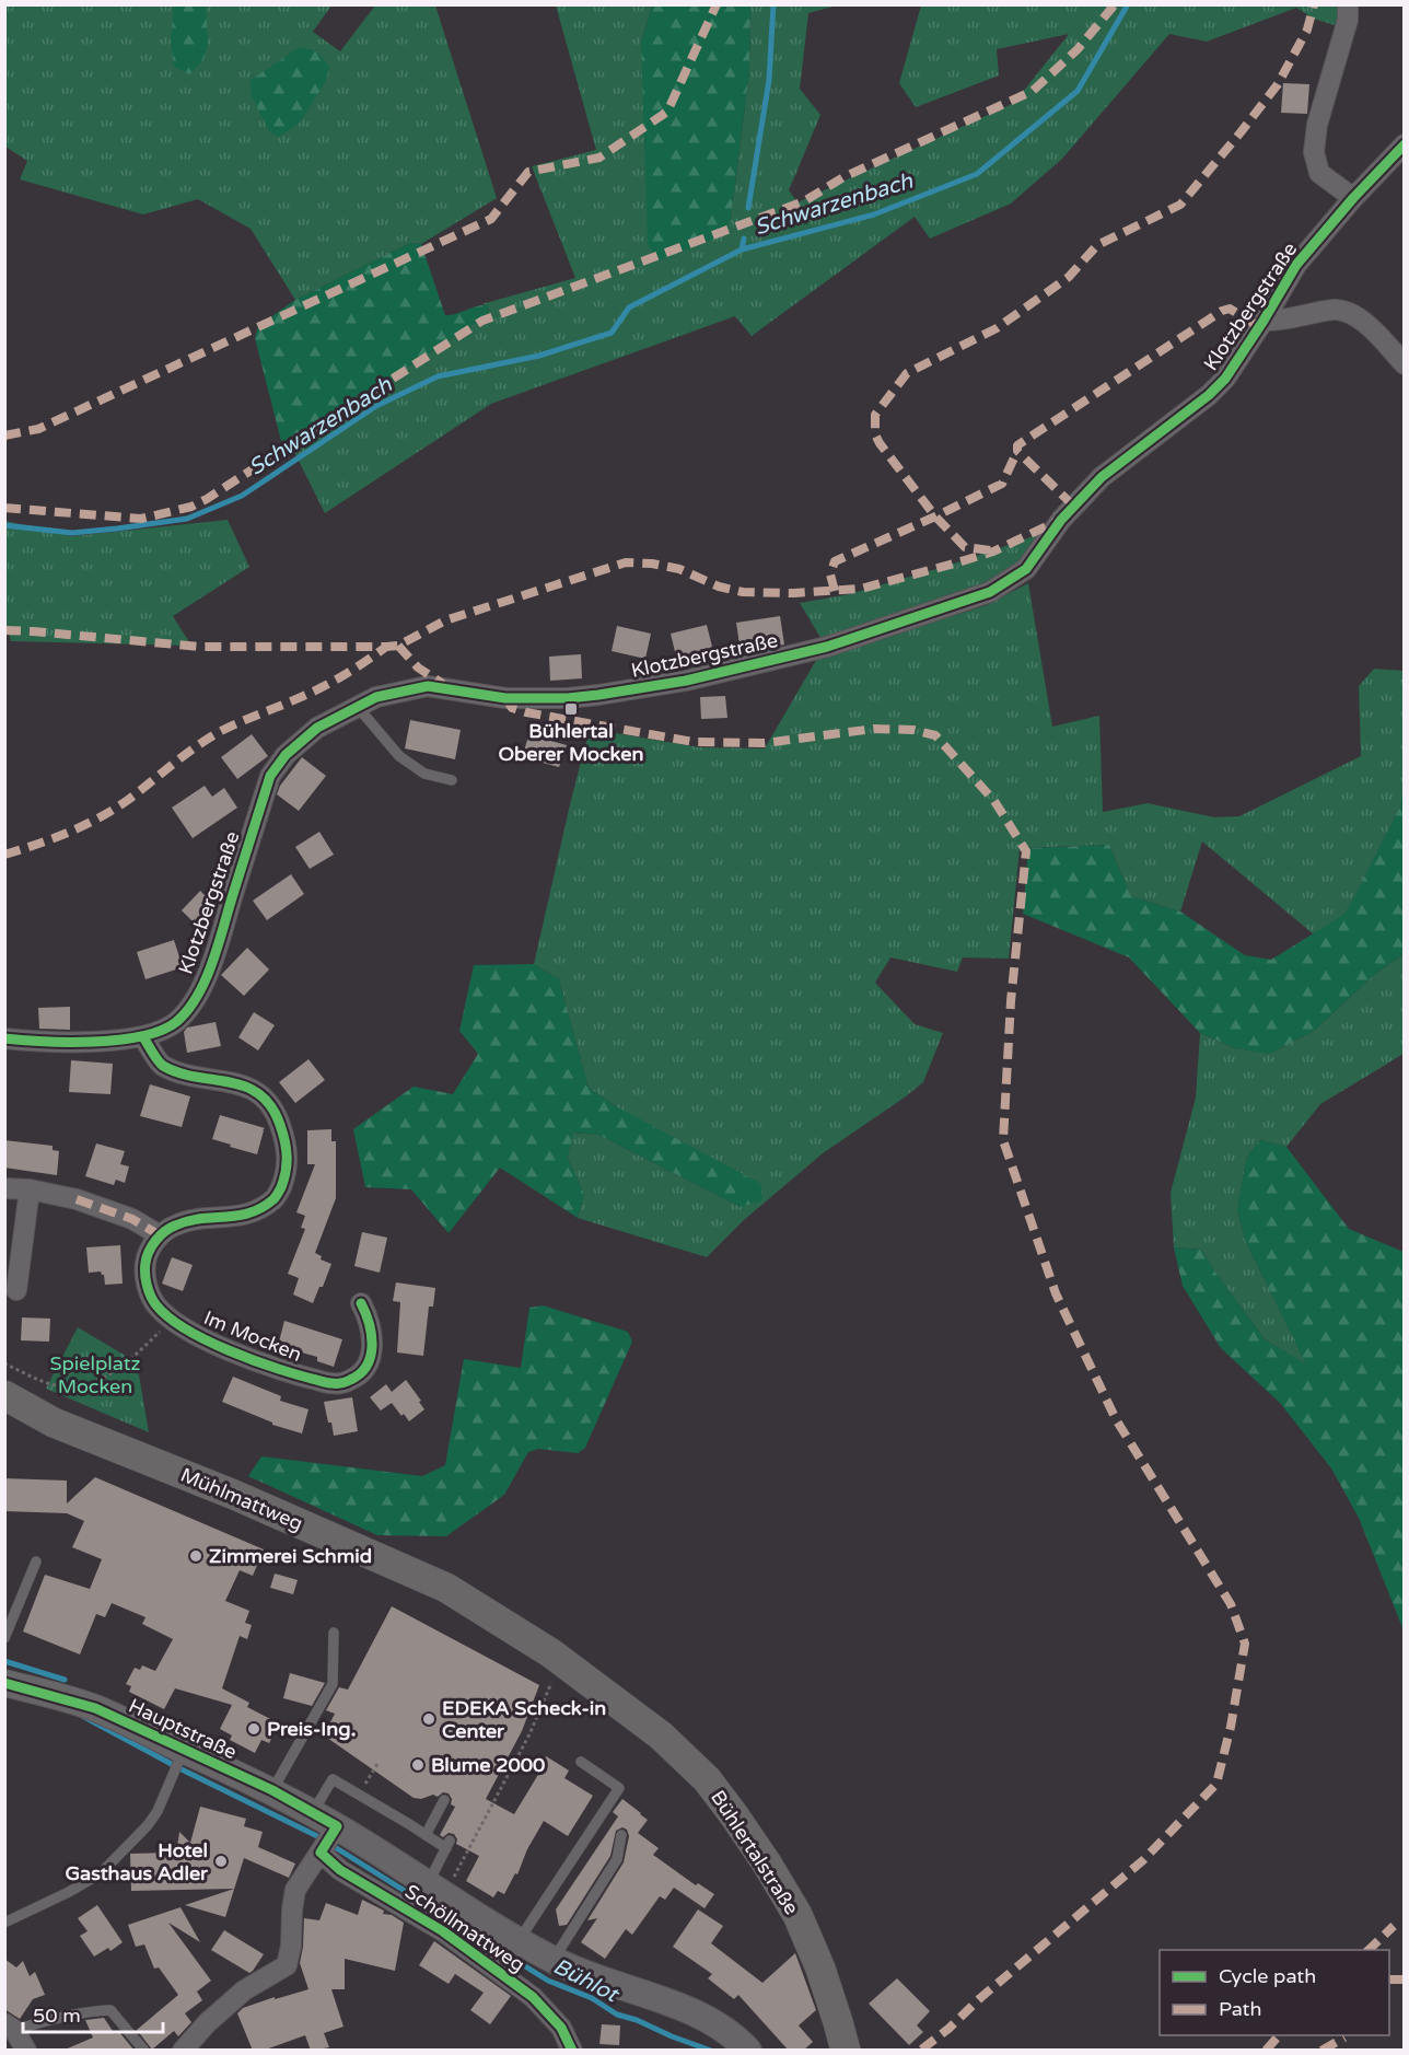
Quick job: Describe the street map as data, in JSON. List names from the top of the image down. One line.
{"streets":{"main road":["Mühlmattweg","Bühlertalstraße"],"street":["Klotzbergstraße","Im Mocken","Hauptstraße","Schöllmattweg"]},"crossings":[["Mühlmattweg","Bühlertalstraße"],["Hauptstraße","Schöllmattweg"]],"water":["Schwarzenbach","Bühlot"],"parks":["Spielplatz Mocken"],"places":{"transit":["Bühlertal Oberer Mocken"],"other":["Zimmerei Schmid","EDEKA Scheck-in Center","Preis-Ing.","Blume 2000","Hotel Gasthaus Adler"]},"legend":["Cycle path","Path"],"scale_bar":"50 m"}
